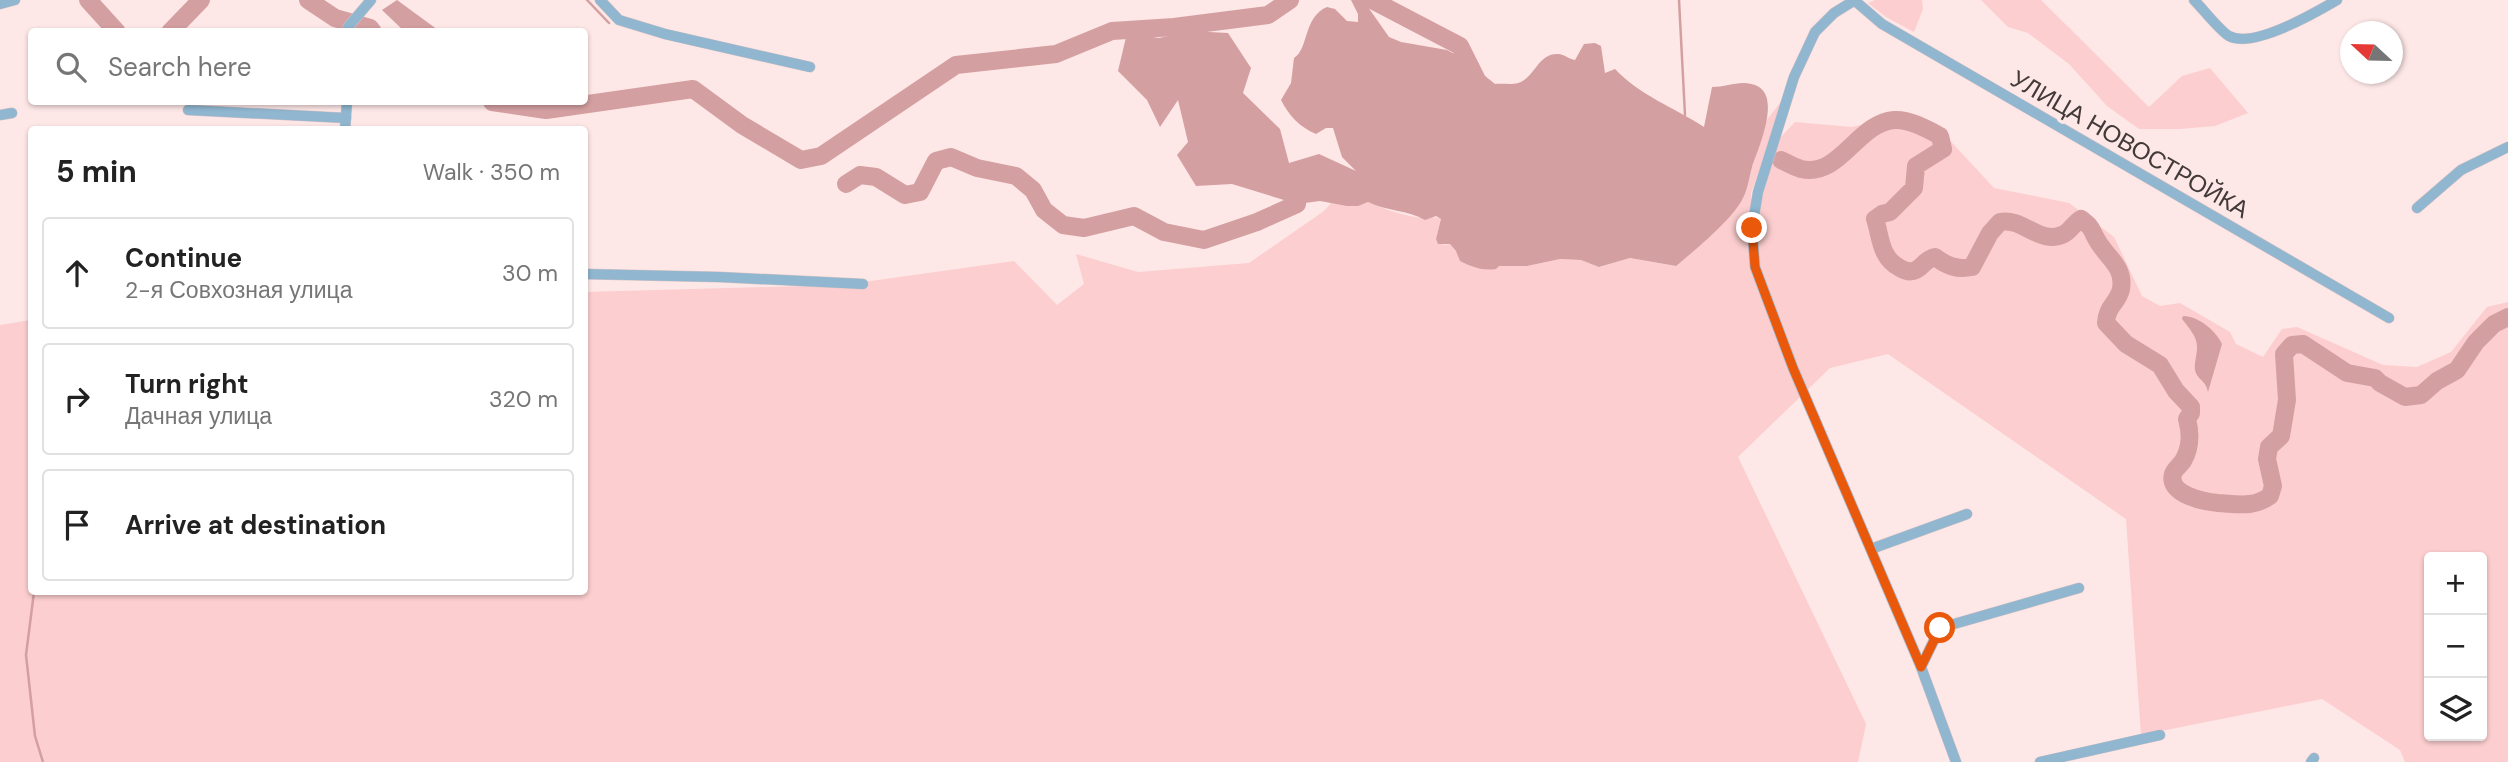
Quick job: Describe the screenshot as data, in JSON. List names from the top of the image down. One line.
{"streets":{"street":["УЛИЦА НОВОСТРОЙКА"]},"north":"left","page":{"search":"Search here","heading":["5 min","Walk · 350 m"],"list":[["Continue","2-я Совхозная улица","30 m"],["Turn right","Дачная улица","320 m"],"Arrive at destination"],"map_buttons":["+","−"]}}
